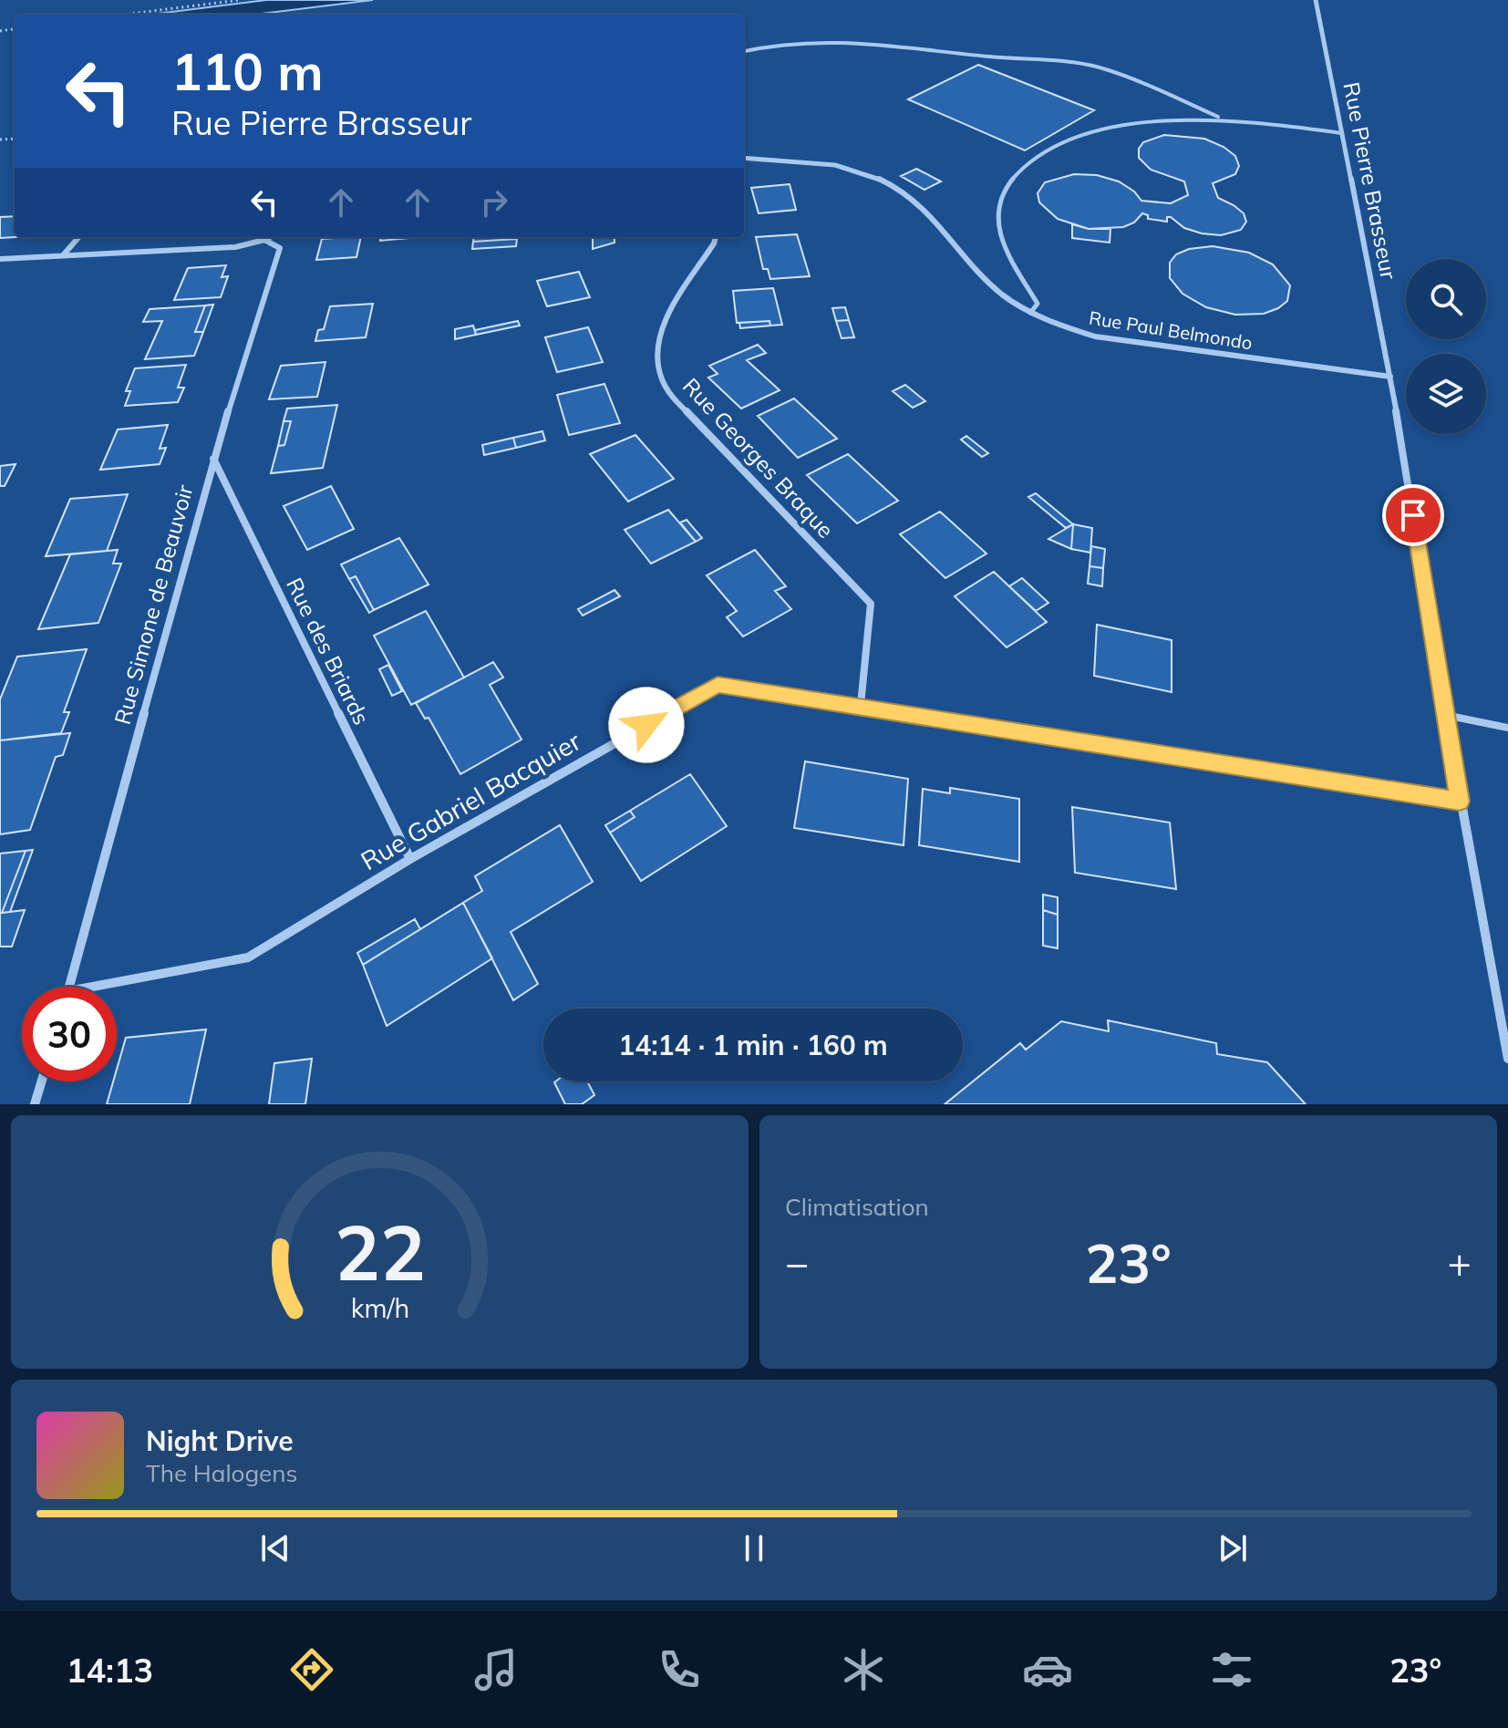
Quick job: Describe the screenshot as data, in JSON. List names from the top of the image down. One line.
{"streets":{"street":["Rue Pierre Brasseur","Rue Paul Belmondo","Rue Georges Braque","Rue Simone de Beauvoir","Rue des Briards","Rue Gabriel Bacquier"]},"crossings":[["Rue Pierre Brasseur","Rue Paul Belmondo"],["Rue Pierre Brasseur","Rue Gabriel Bacquier"],["Rue Georges Braque","Rue Gabriel Bacquier"],["Rue Simone de Beauvoir","Rue des Briards"],["Rue des Briards","Rue Gabriel Bacquier"]],"page":{"turn":["110 m","Rue Pierre Brasseur"],"limit":"30","trip":"14:14 · 1 min · 160 m","tile":"Climatisation","heat":["−","23°","+"],"song":["Night Drive","The Halogens"],"tabs":["14:13","23°"],"gauge":["22","km/h"]}}
